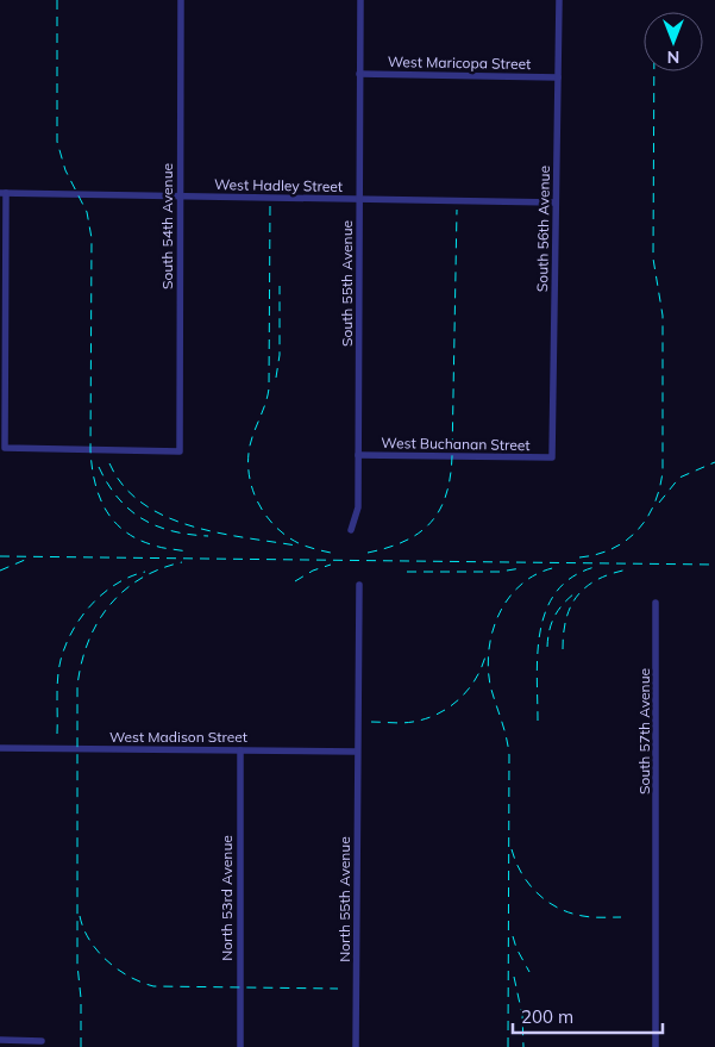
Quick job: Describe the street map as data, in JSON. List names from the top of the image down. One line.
{"streets":{"street":["West Maricopa Street","West Hadley Street","South 54th Avenue","South 56th Avenue","South 55th Avenue","West Buchanan Street","South 57th Avenue","West Madison Street","North 53rd Avenue","North 55th Avenue"]},"crossings":[["West Maricopa Street","South 56th Avenue"],["West Maricopa Street","South 55th Avenue"],["West Hadley Street","South 54th Avenue"],["West Hadley Street","South 56th Avenue"],["West Hadley Street","South 55th Avenue"],["South 56th Avenue","West Buchanan Street"],["South 55th Avenue","West Buchanan Street"],["West Madison Street","North 53rd Avenue"],["West Madison Street","North 55th Avenue"]],"scale_bar":"200 m","north":"bottom"}
